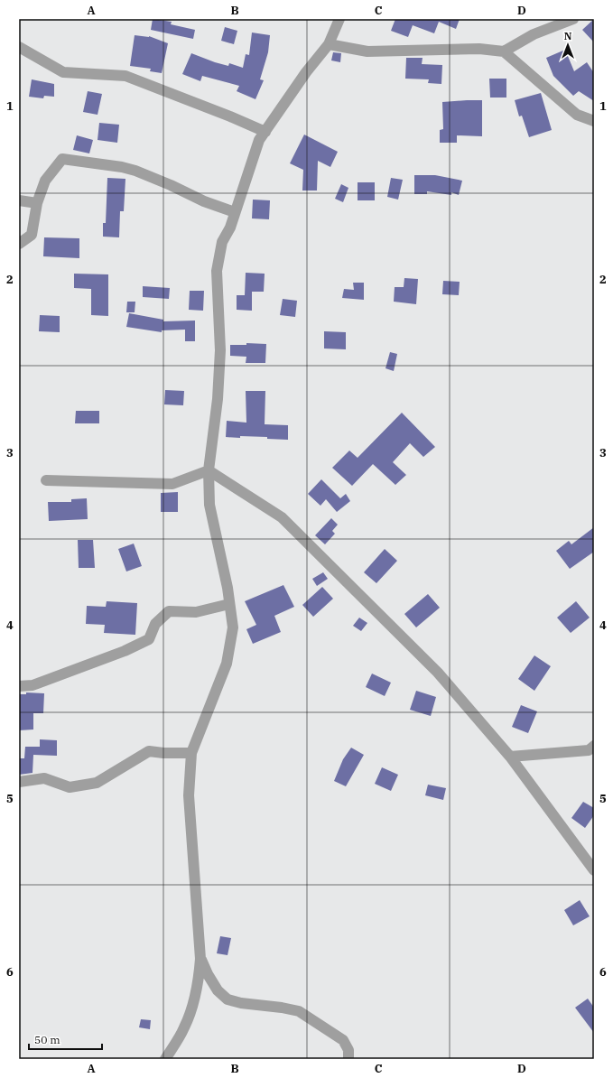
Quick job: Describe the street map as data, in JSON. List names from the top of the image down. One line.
{"scale_bar":"50 m","north":"top","grid":{"columns":["A","B","C","D"],"rows":["1","2","3","4","5","6"]}}
